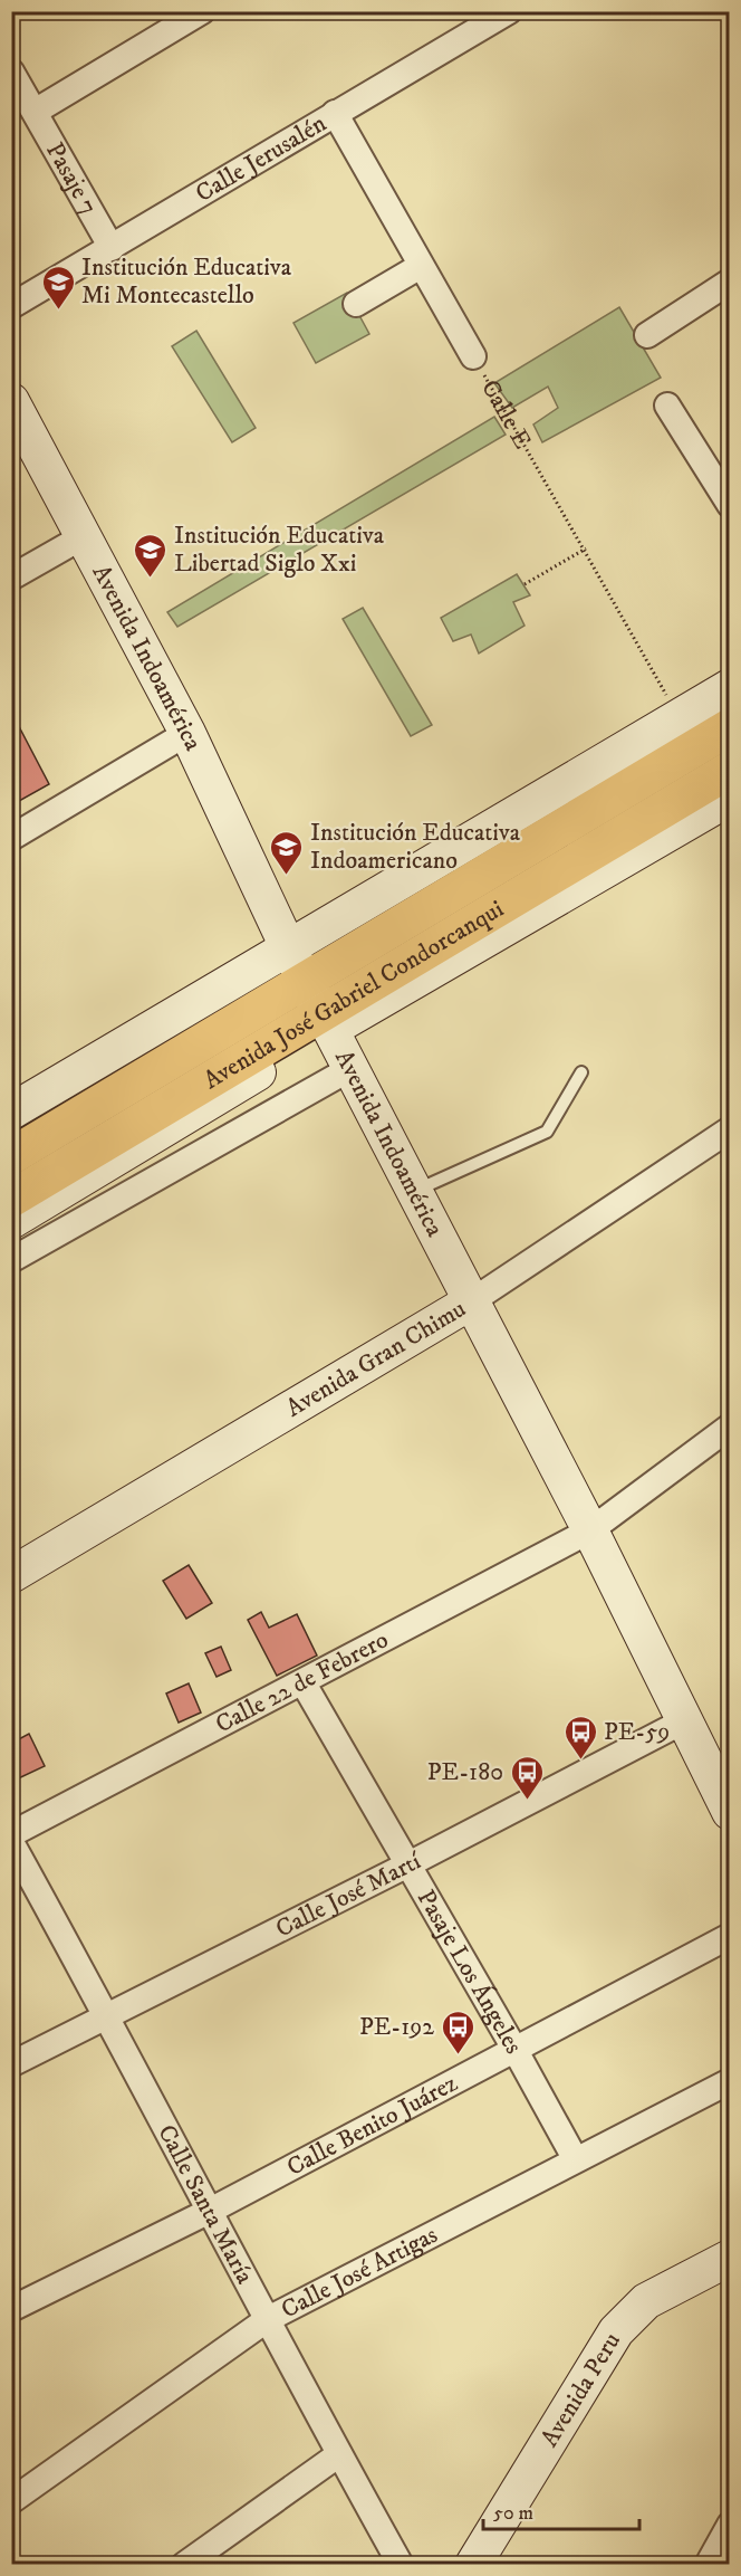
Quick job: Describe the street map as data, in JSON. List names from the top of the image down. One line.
{"streets":{"highway":["Avenida José Gabriel Condorcanqui"],"street":["Calle Jerusalén","Pasaje 7","Calle E","Avenida Indoamérica","Avenida Gran Chimu","Calle 22 de Febrero","Calle José Martí","Pasaje Los Ángeles","Calle Benito Juárez","Calle Santa María","Calle José Artigas","Avenida Peru"]},"crossings":[["Calle Jerusalén","Pasaje 7"],["Calle Jerusalén","Calle E"],["Avenida Indoamérica","Avenida José Gabriel Condorcanqui"],["Avenida Indoamérica","Avenida Gran Chimu"],["Avenida Indoamérica","Calle 22 de Febrero"],["Avenida Indoamérica","Calle José Martí"],["Calle 22 de Febrero","Pasaje Los Ángeles"],["Calle José Martí","Pasaje Los Ángeles"],["Calle José Martí","Calle Santa María"],["Pasaje Los Ángeles","Calle Benito Juárez"],["Pasaje Los Ángeles","Calle José Artigas"],["Calle Benito Juárez","Calle Santa María"],["Calle Santa María","Calle José Artigas"]],"places":{"school or university":["Institución Educativa Mi Montecastello","Institución Educativa Libertad Siglo Xxi","Institución Educativa Indoamericano"],"bus stop":["PE-59","PE-180","PE-192"]},"scale_bar":"50 m"}
